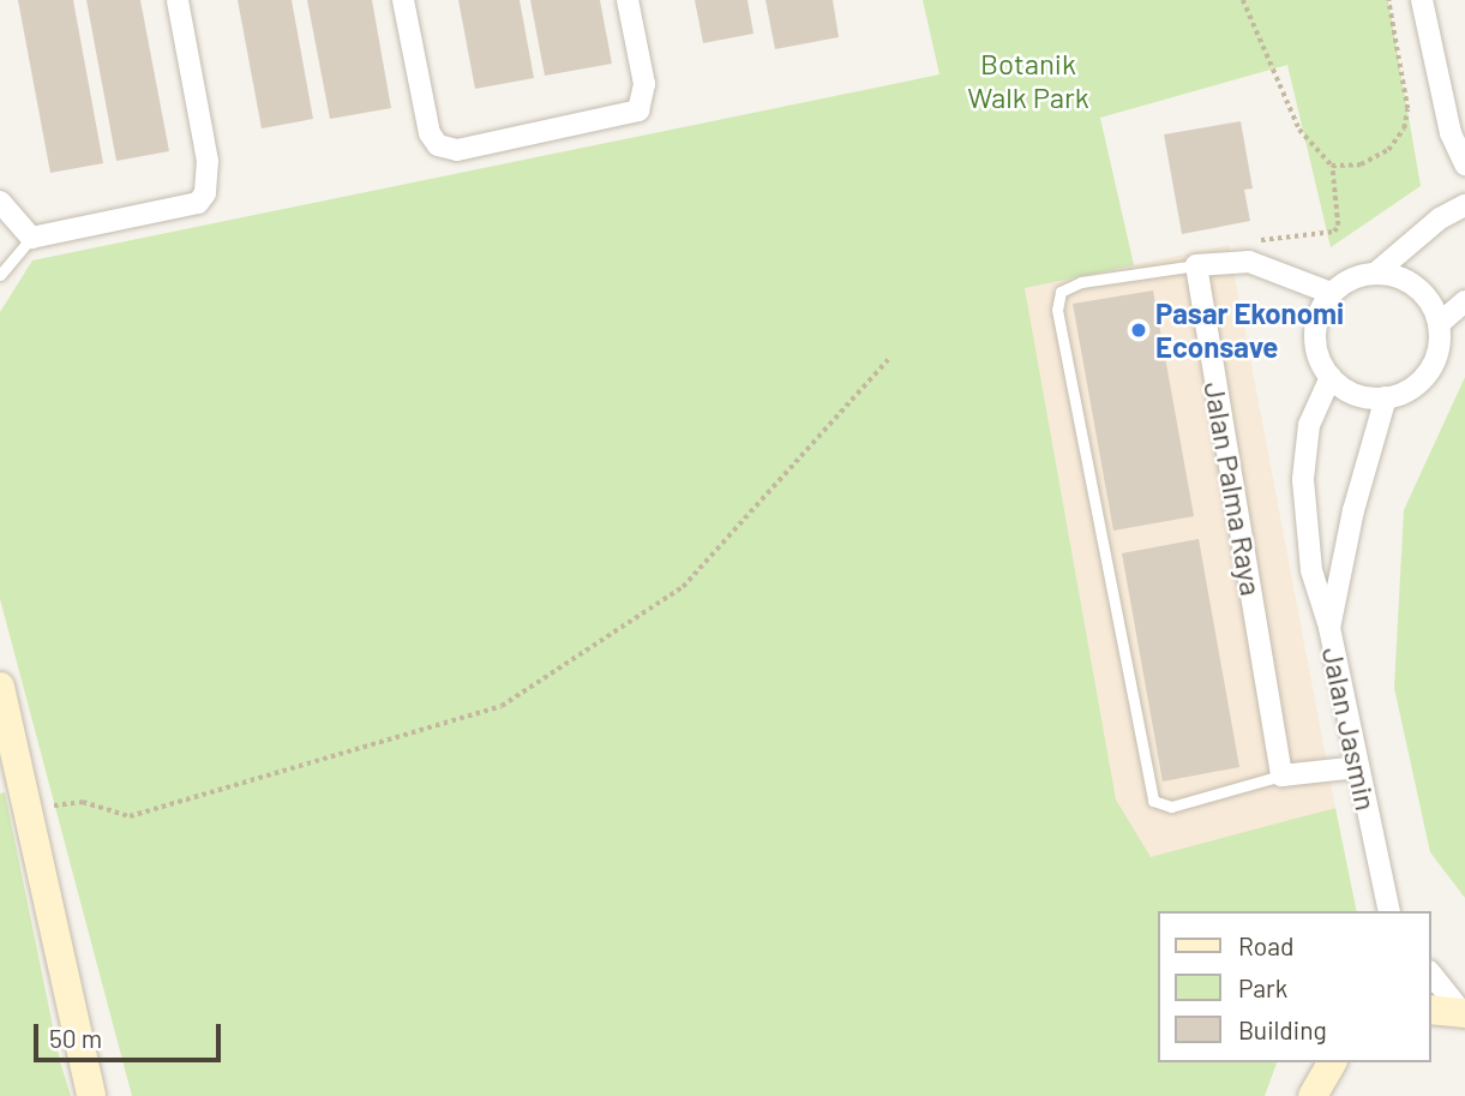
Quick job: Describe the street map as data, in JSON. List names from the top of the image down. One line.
{"streets":{"street":["Jalan Palma Raya","Jalan Jasmin"]},"parks":["Botanik Walk Park"],"places":["Pasar Ekonomi Econsave"],"legend":["Road","Park","Building"],"scale_bar":"50 m"}
